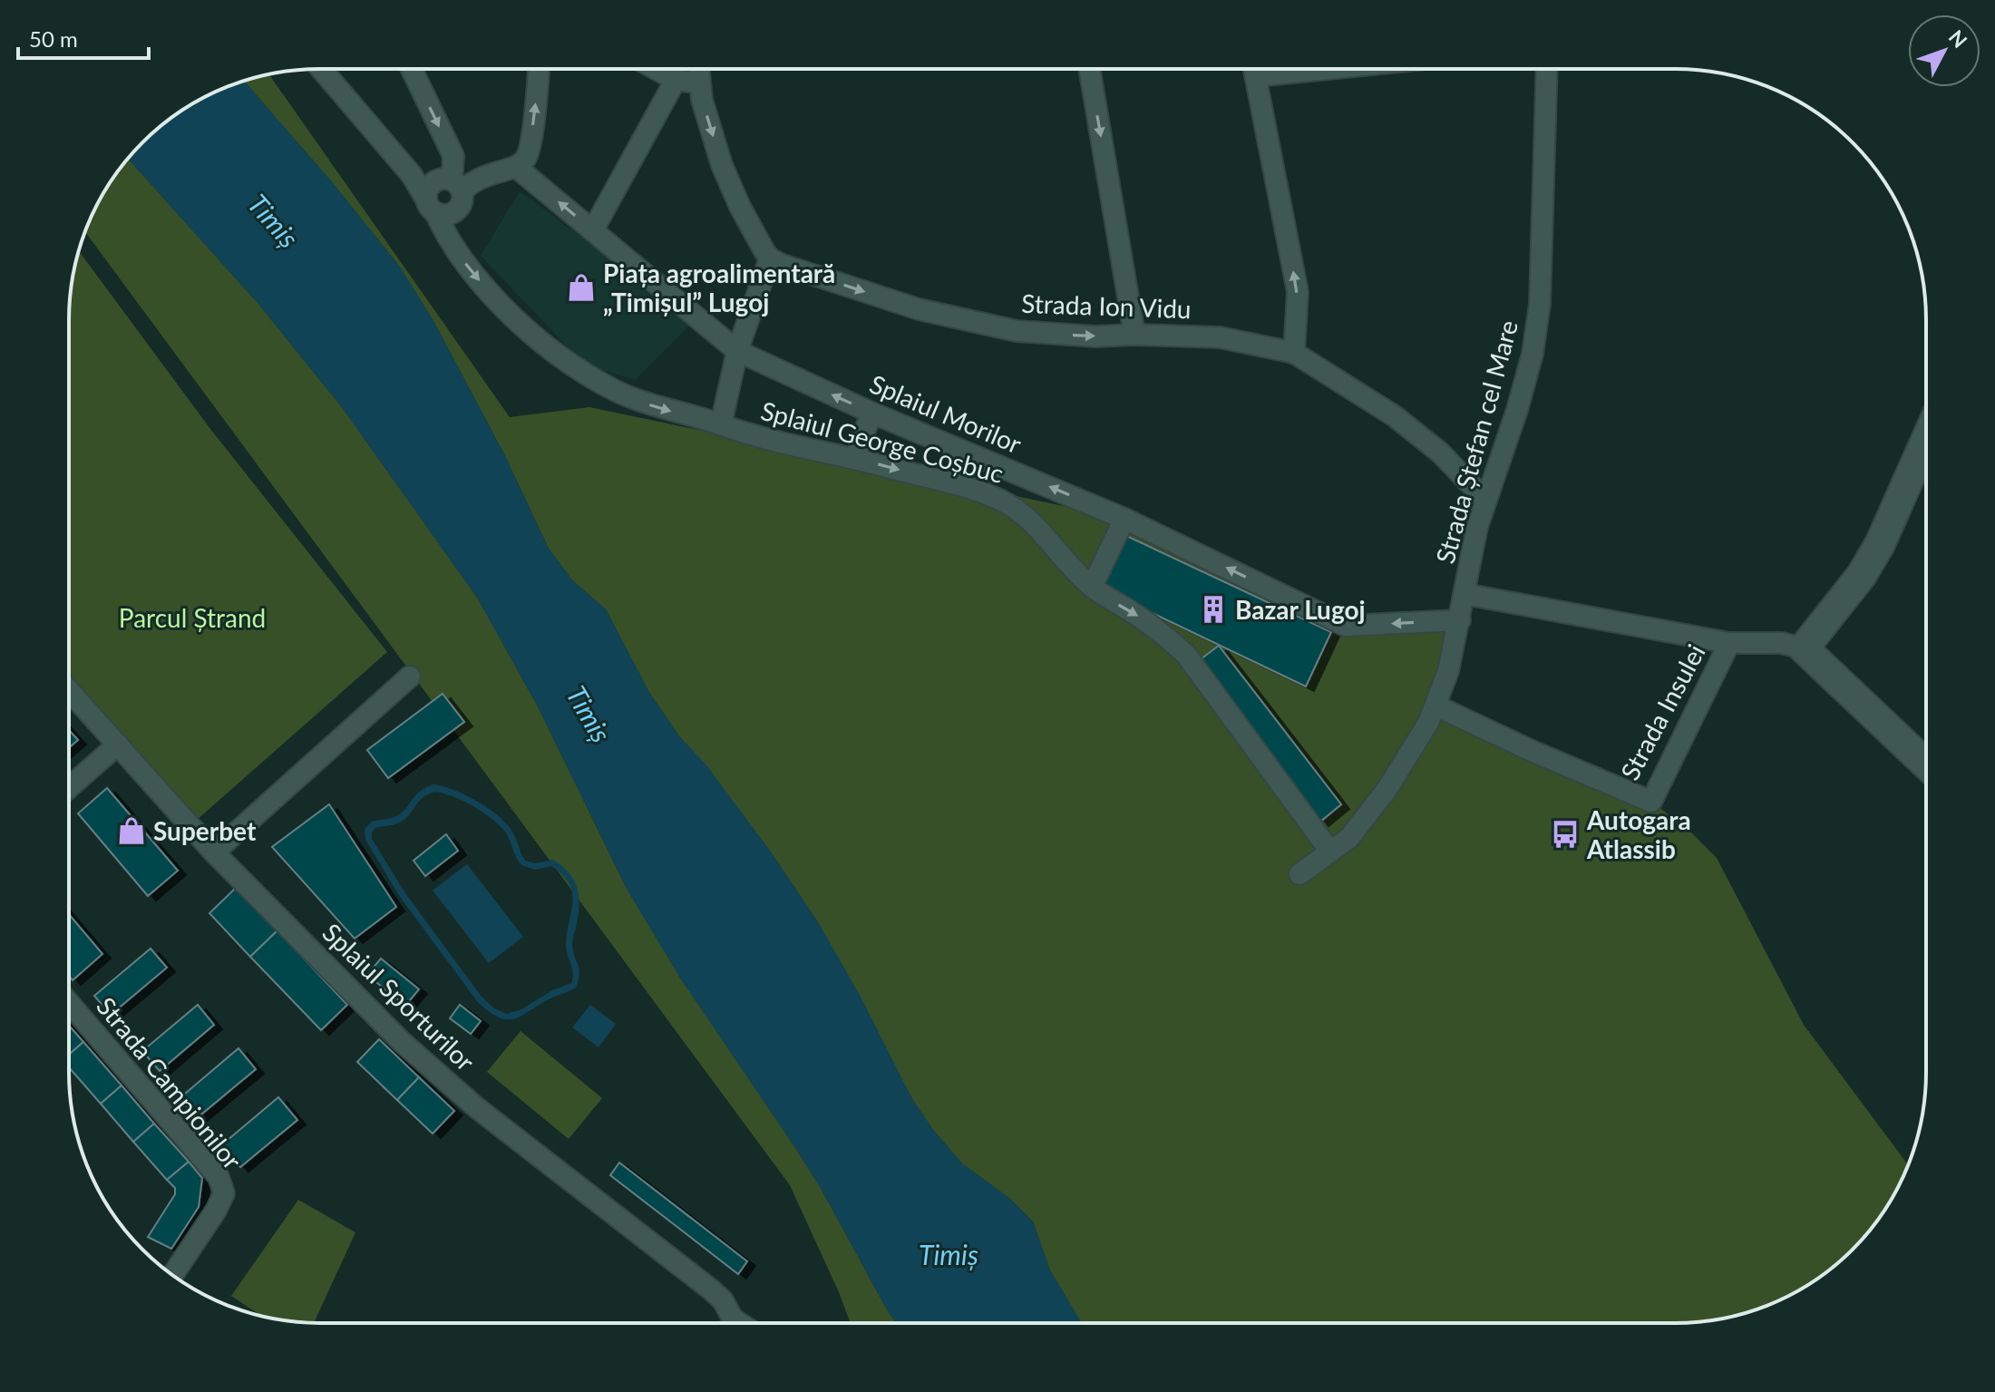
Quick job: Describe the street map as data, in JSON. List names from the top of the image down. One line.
{"streets":{"street":["Strada Ion Vidu","Splaiul Morilor","Splaiul George Coșbuc","Strada Ștefan cel Mare","Strada Insulei","Splaiul Sporturilor","Strada Campionilor"]},"crossings":[["Strada Ion Vidu","Strada Ștefan cel Mare"],["Splaiul Morilor","Strada Ștefan cel Mare"],["Splaiul George Coșbuc","Strada Ștefan cel Mare"],["Strada Ștefan cel Mare","Strada Insulei"]],"one_way":["Strada Ion Vidu","Splaiul Morilor","Splaiul George Coșbuc"],"water":["Timiș"],"parks":["Parcul Ștrand"],"places":{"shop":["Piața agroalimentară „Timișul” Lugoj","Superbet"],"building":["Bazar Lugoj"],"bus stop":["Autogara Atlassib"]},"scale_bar":"50 m","north":"top right"}
